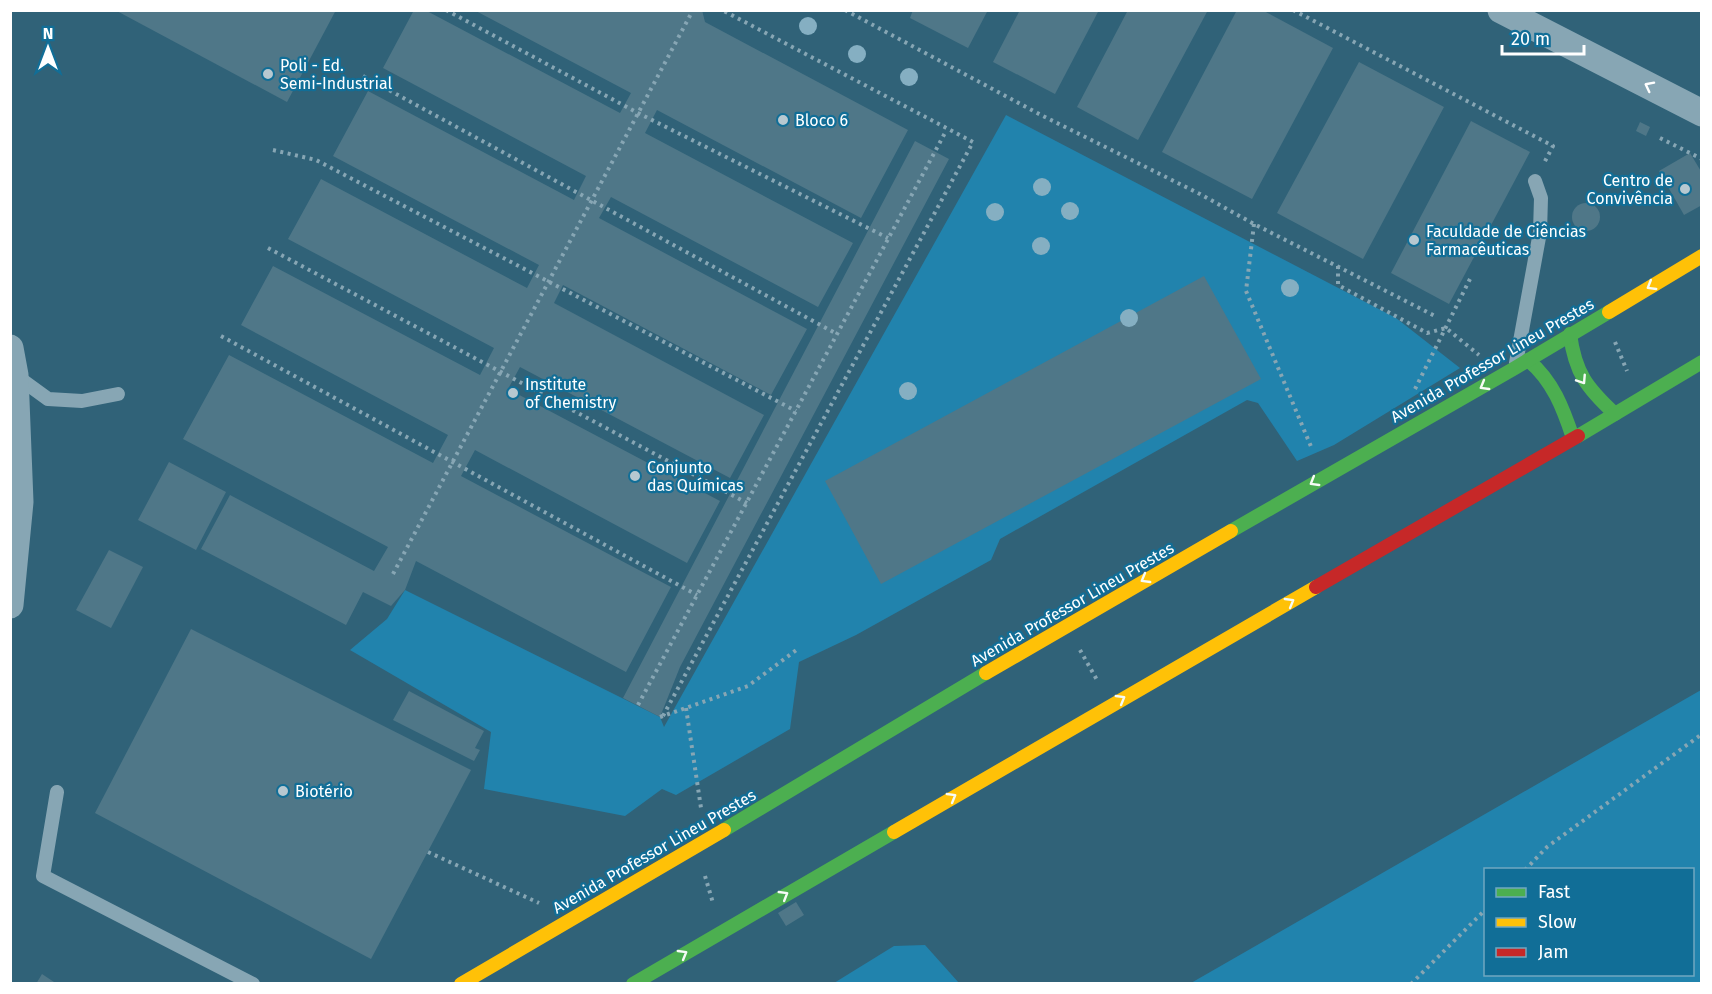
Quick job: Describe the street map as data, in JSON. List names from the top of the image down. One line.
{"streets":{"main road":["Avenida Professor Lineu Prestes"]},"places":["Poli - Ed. Semi-Industrial","Bloco 6","Centro de Convivência","Faculdade de Ciências Farmacêuticas","Institute of Chemistry","Conjunto das Químicas","Biotério"],"legend":["Fast","Slow","Jam"],"scale_bar":"20 m","north":"top"}
